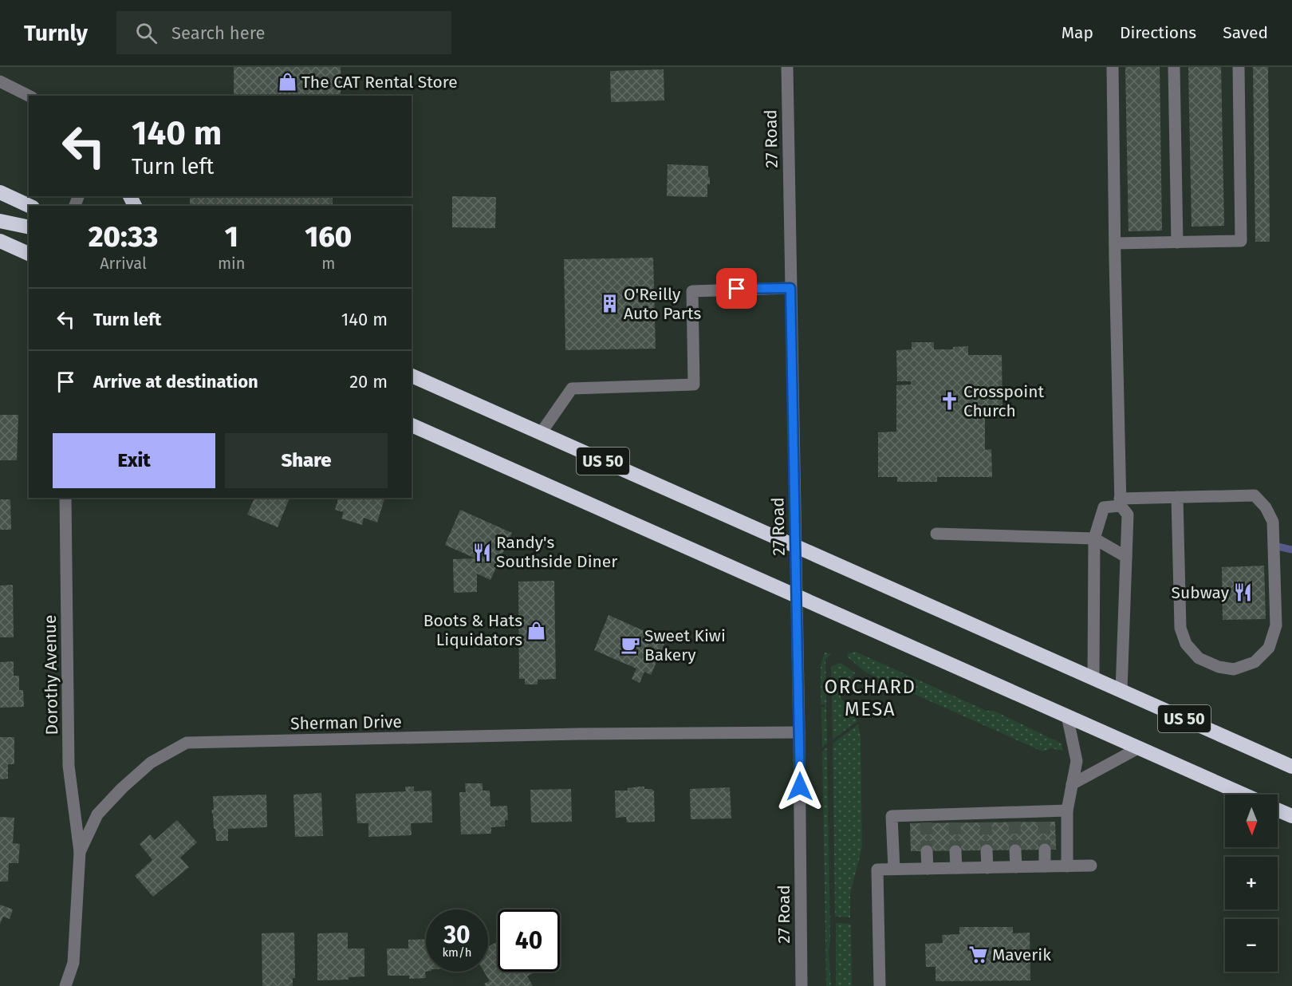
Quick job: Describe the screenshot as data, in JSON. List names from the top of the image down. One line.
{"streets":{"highway":["US 50"],"street":["27 Road","Dorothy Avenue","Sherman Drive"]},"crossings":[["27 Road","US 50"],["27 Road","Sherman Drive"],["Dorothy Avenue","Sherman Drive"]],"districts":["ORCHARD MESA"],"places":{"shop":["The CAT Rental Store","Boots & Hats Liquidators"],"building":["O'Reilly Auto Parts"],"church":["Crosspoint Church"],"restaurant":["Randy's Southside Diner","Subway"],"cafe":["Sweet Kiwi Bakery"],"supermarket":["Maverik"]},"north":"bottom","page":{"header":"Turnly","search":"Search here","nav":["Map","Directions","Saved"],"turn":["140 m","Turn left"],"eta":["20:33","Arrival","1","min","160","m"],"list":[{"name":"Turn left","value":"140 m"},{"name":"Arrive at destination","value":"20 m"}],"buttons":["Exit","Share"],"map_buttons":["+","−"],"speed":"30 km/h","limit":"40"}}
